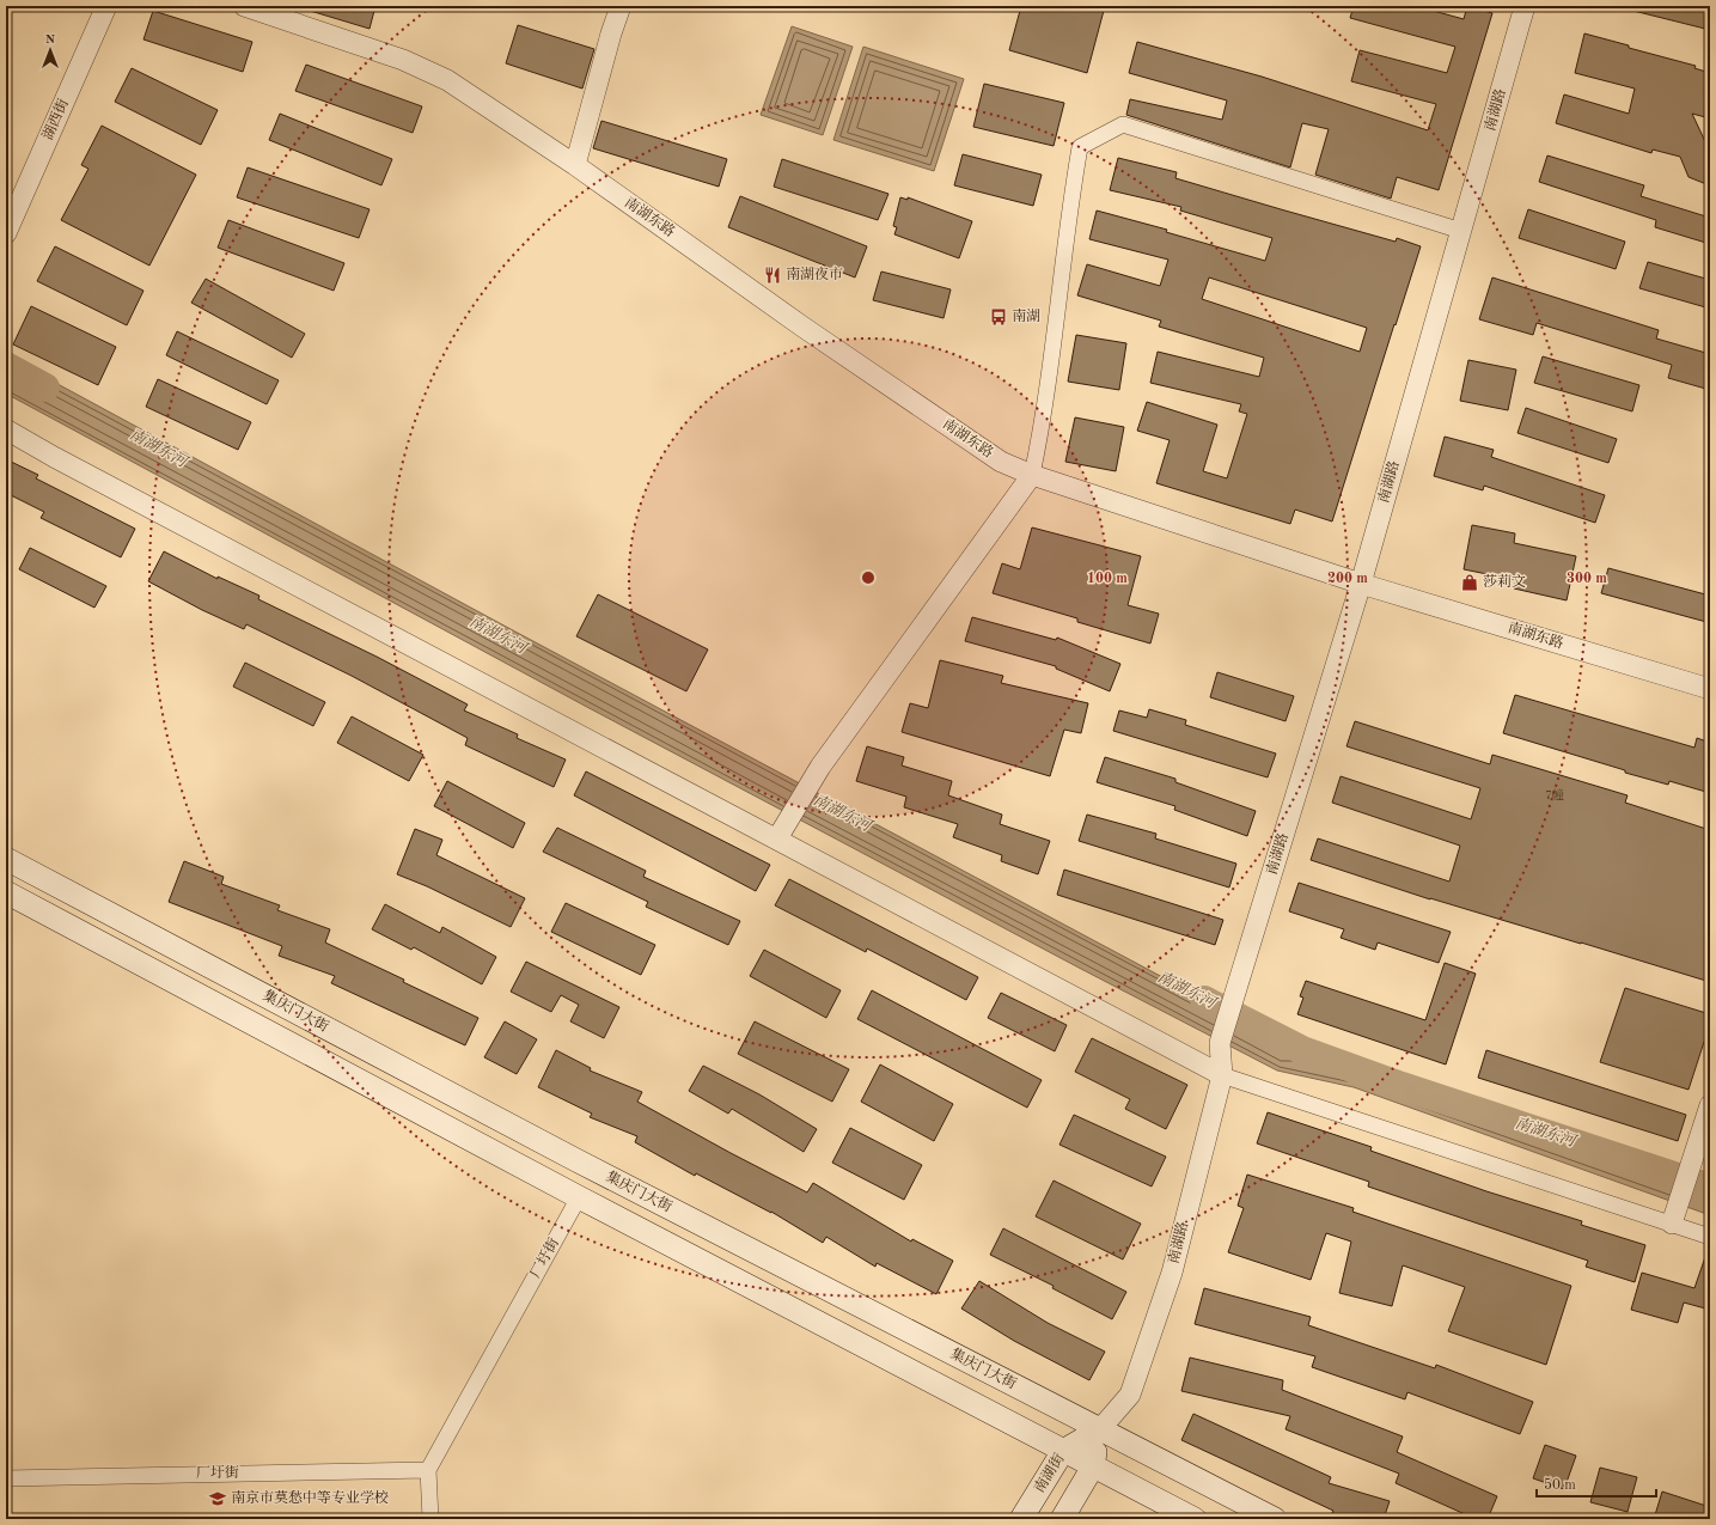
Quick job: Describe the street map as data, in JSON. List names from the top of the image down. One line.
{"streets":{"main road":["集庆门大街","南湖街"],"street":["南湖路","湖西街","南湖东路","厂圩街"]},"crossings":[["南湖路","南湖东路"],["南湖路","集庆门大街"],["南湖路","南湖街"],["集庆门大街","南湖街"]],"water":["南湖东河"],"places":{"restaurant":["南湖夜市"],"bus stop":["南湖"],"shop":["莎莉文"],"school or university":["南京市莫愁中等专业学校"]},"house_numbers":["7幢"],"scale_bar":"50 m","north":"top","rings":["100 m","200 m","300 m"]}
